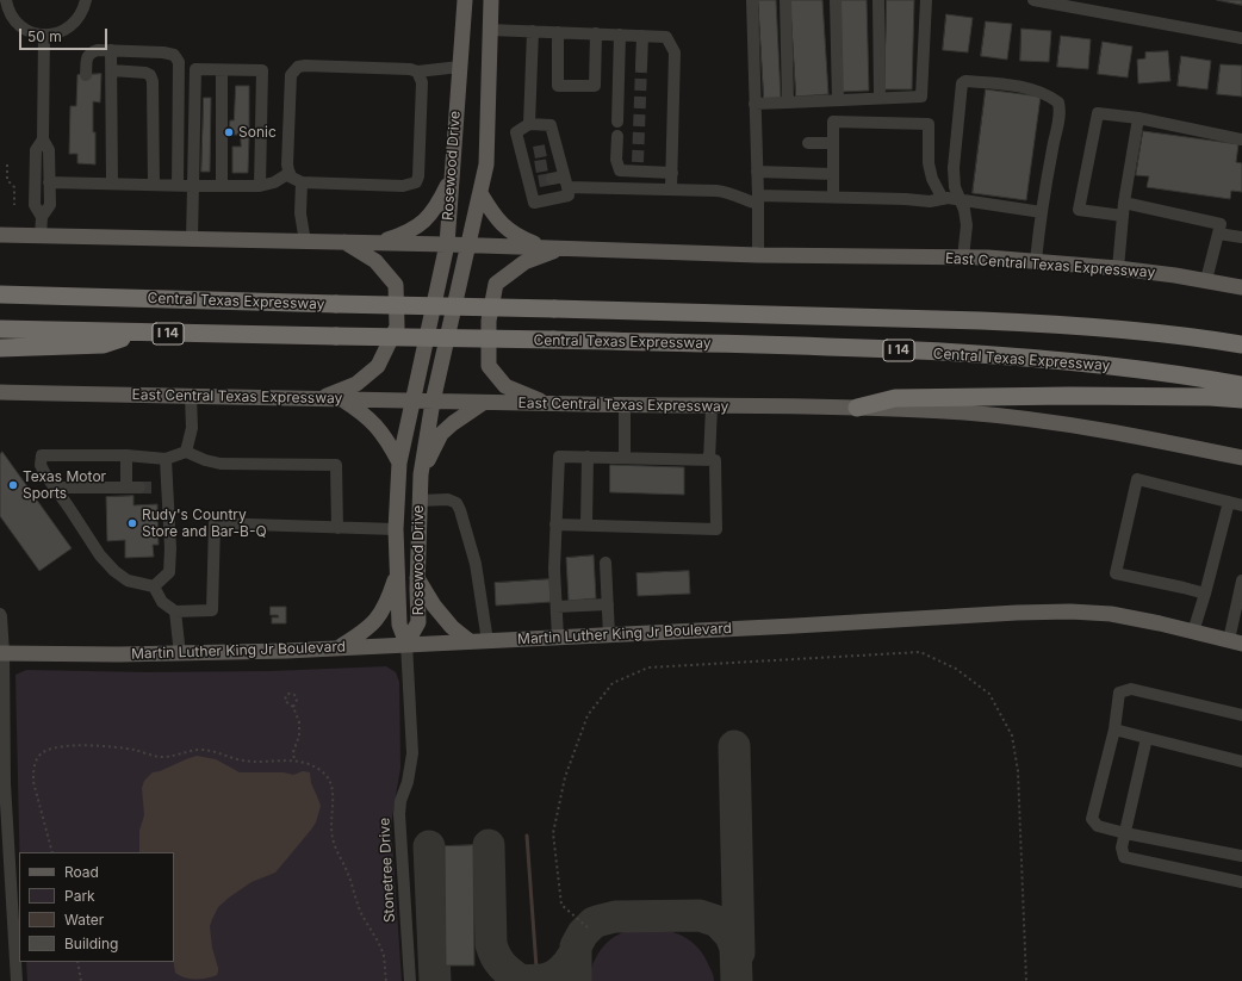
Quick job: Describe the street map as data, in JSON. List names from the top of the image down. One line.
{"streets":{"highway":["Central Texas Expressway","I 14"],"main road":["Rosewood Drive","East Central Texas Expressway","Martin Luther King Jr Boulevard"],"street":["Stonetree Drive"]},"crossings":[["Rosewood Drive","East Central Texas Expressway"],["Rosewood Drive","Martin Luther King Jr Boulevard"],["Rosewood Drive","Stonetree Drive"],["Martin Luther King Jr Boulevard","Stonetree Drive"]],"places":["Sonic","Texas Motor Sports","Rudy's Country Store and Bar-B-Q"],"legend":["Road","Park","Water","Building"],"scale_bar":"50 m"}
